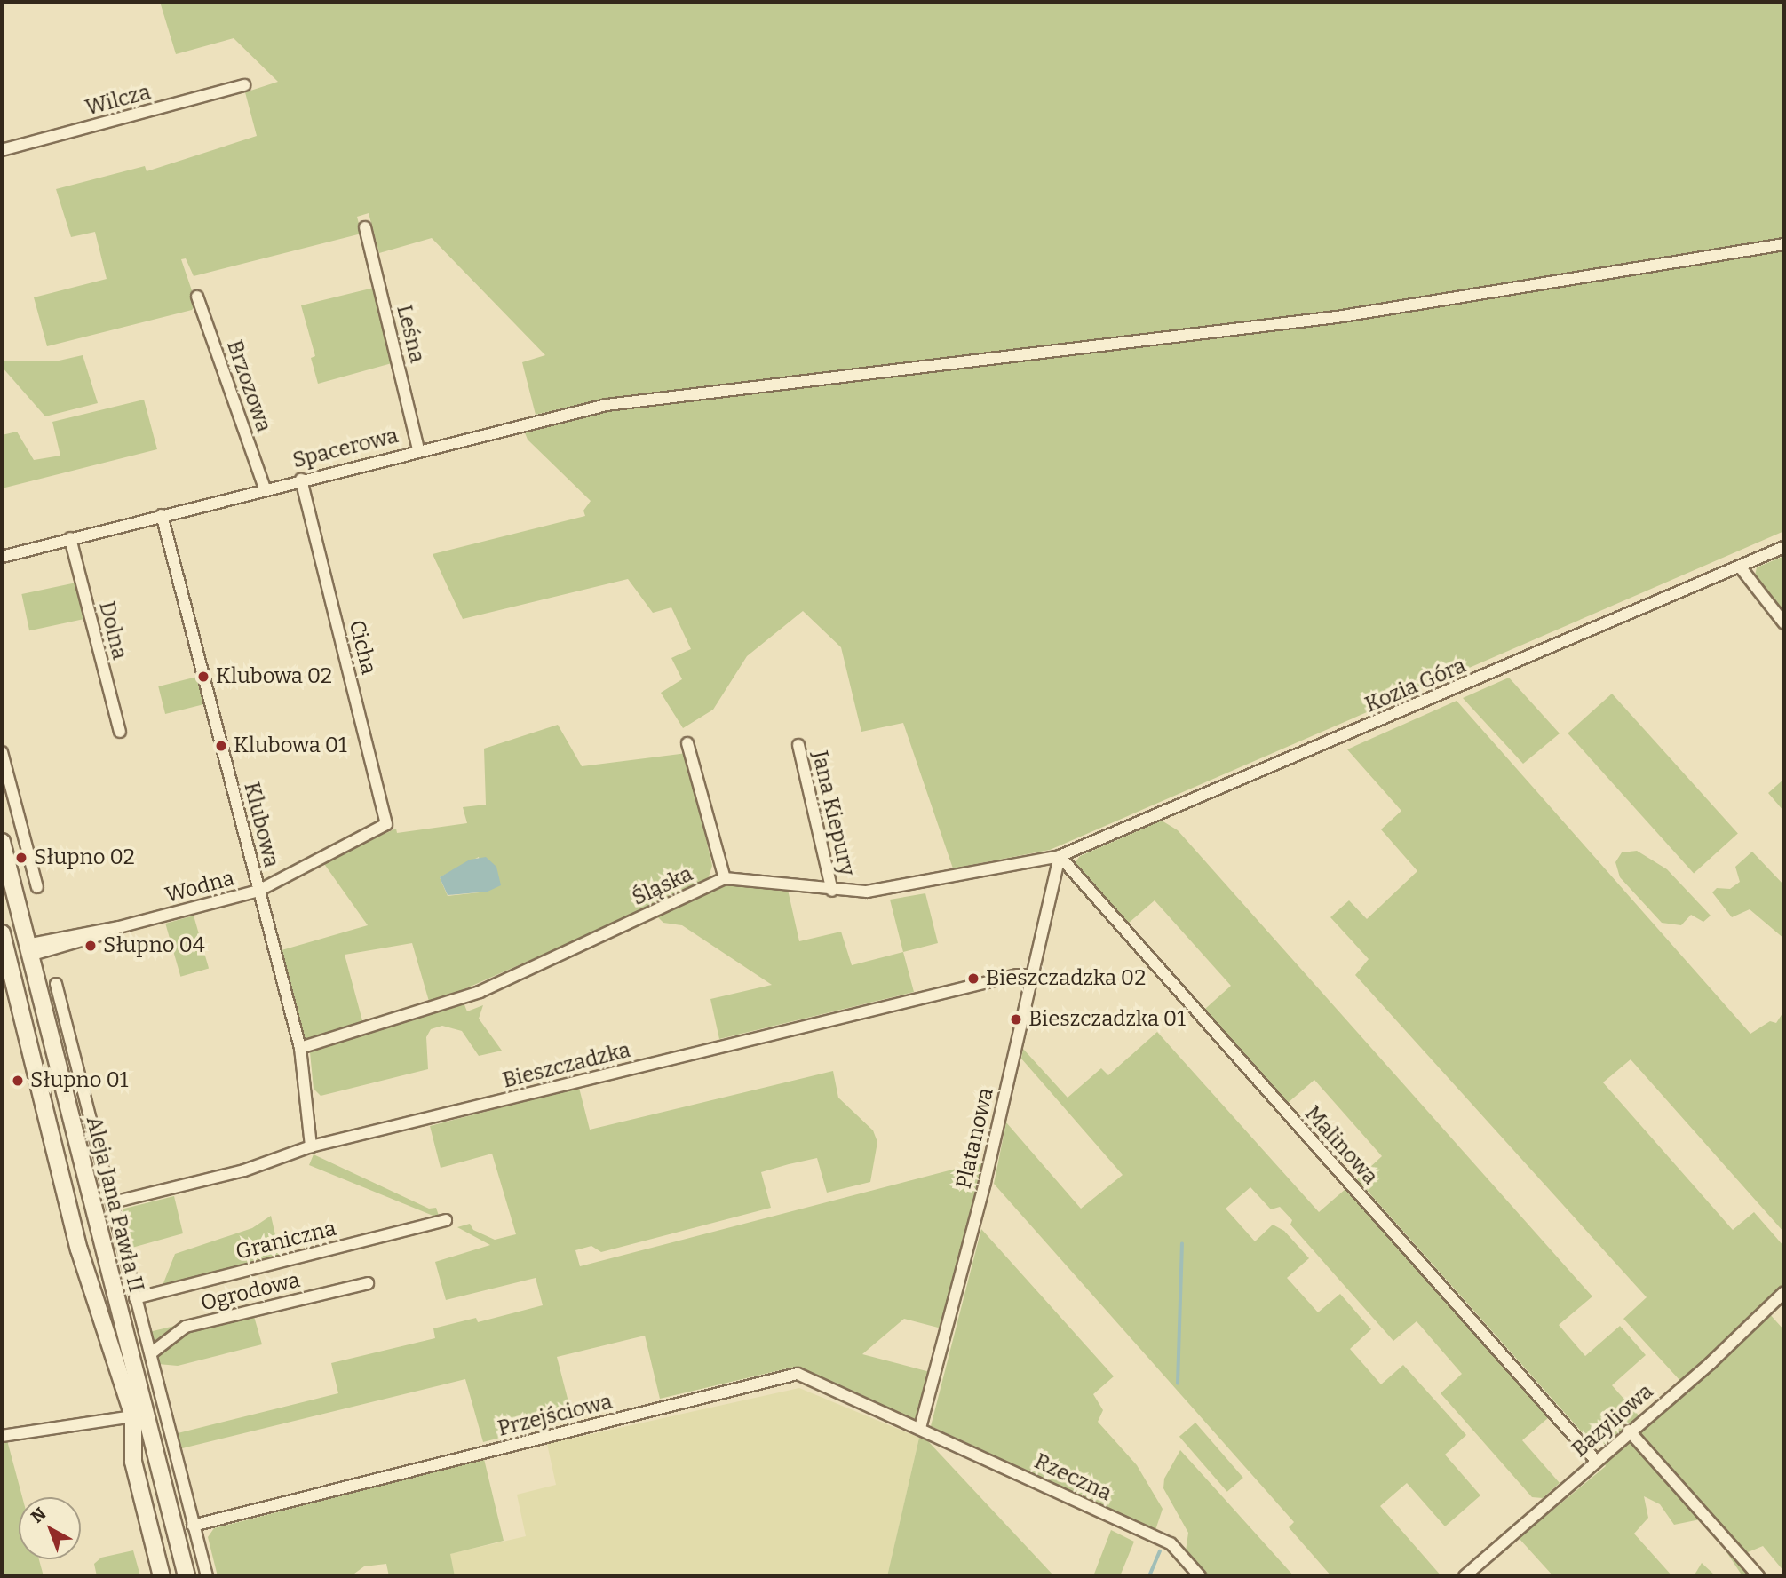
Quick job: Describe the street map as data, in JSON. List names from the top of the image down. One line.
{"streets":{"main road":["Aleja Jana Pawła II"],"street":["Wilcza","Leśna","Brzozowa","Spacerowa","Dolna","Cicha","Kozia Góra","Jana Kiepury","Klubowa","Śląska","Wodna","Bieszczadzka","Platanowa","Malinowa","Graniczna","Ogrodowa","Przejściowa","Bazyliowa","Rzeczna"]},"crossings":[["Leśna","Spacerowa"],["Brzozowa","Spacerowa"],["Spacerowa","Dolna"],["Spacerowa","Cicha"],["Spacerowa","Klubowa"],["Cicha","Wodna"],["Kozia Góra","Śląska"],["Kozia Góra","Platanowa"],["Kozia Góra","Malinowa"],["Jana Kiepury","Śląska"],["Klubowa","Śląska"],["Klubowa","Wodna"],["Klubowa","Bieszczadzka"],["Śląska","Platanowa"],["Śląska","Malinowa"],["Wodna","Aleja Jana Pawła II"],["Bieszczadzka","Platanowa"],["Platanowa","Malinowa"],["Platanowa","Przejściowa"],["Platanowa","Rzeczna"],["Malinowa","Bazyliowa"],["Przejściowa","Rzeczna"]],"places":["Klubowa 02","Klubowa 01","Słupno 02","Słupno 04","Bieszczadzka 02","Bieszczadzka 01","Słupno 01"],"north":"top left"}
